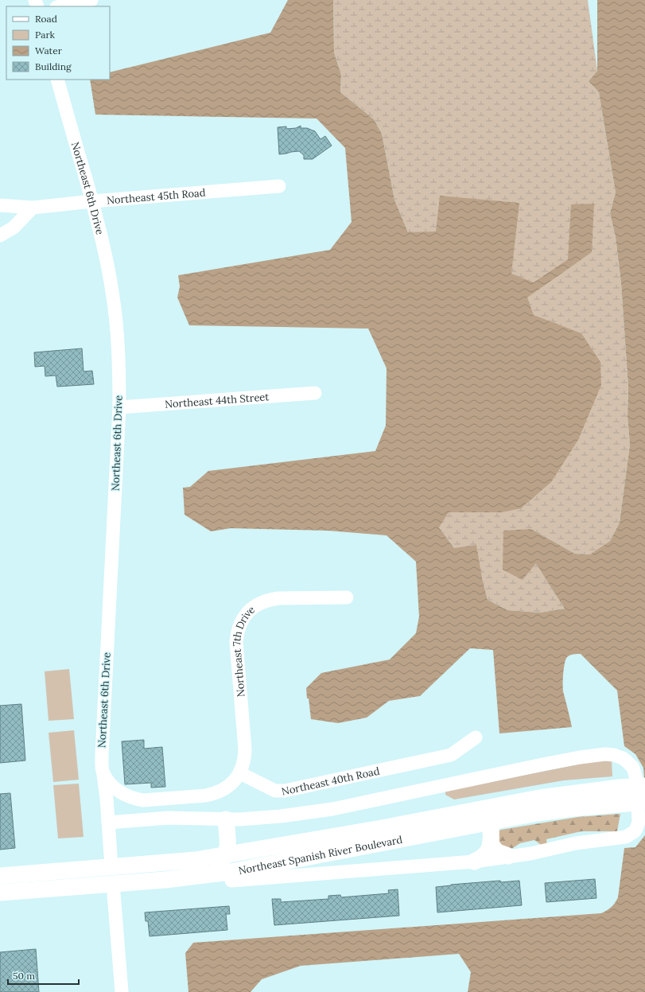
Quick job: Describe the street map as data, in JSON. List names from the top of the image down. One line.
{"streets":{"main road":["Northeast Spanish River Boulevard"],"street":["Northeast 6th Drive","Northeast 45th Road","Northeast 44th Street","Northeast 7th Drive","Northeast 40th Road"]},"crossings":[["Northeast 6th Drive","Northeast 45th Road"],["Northeast 6th Drive","Northeast 44th Street"],["Northeast 6th Drive","Northeast Spanish River Boulevard"],["Northeast 7th Drive","Northeast 40th Road"]],"legend":["Road","Park","Water","Building"],"scale_bar":"50 m"}
